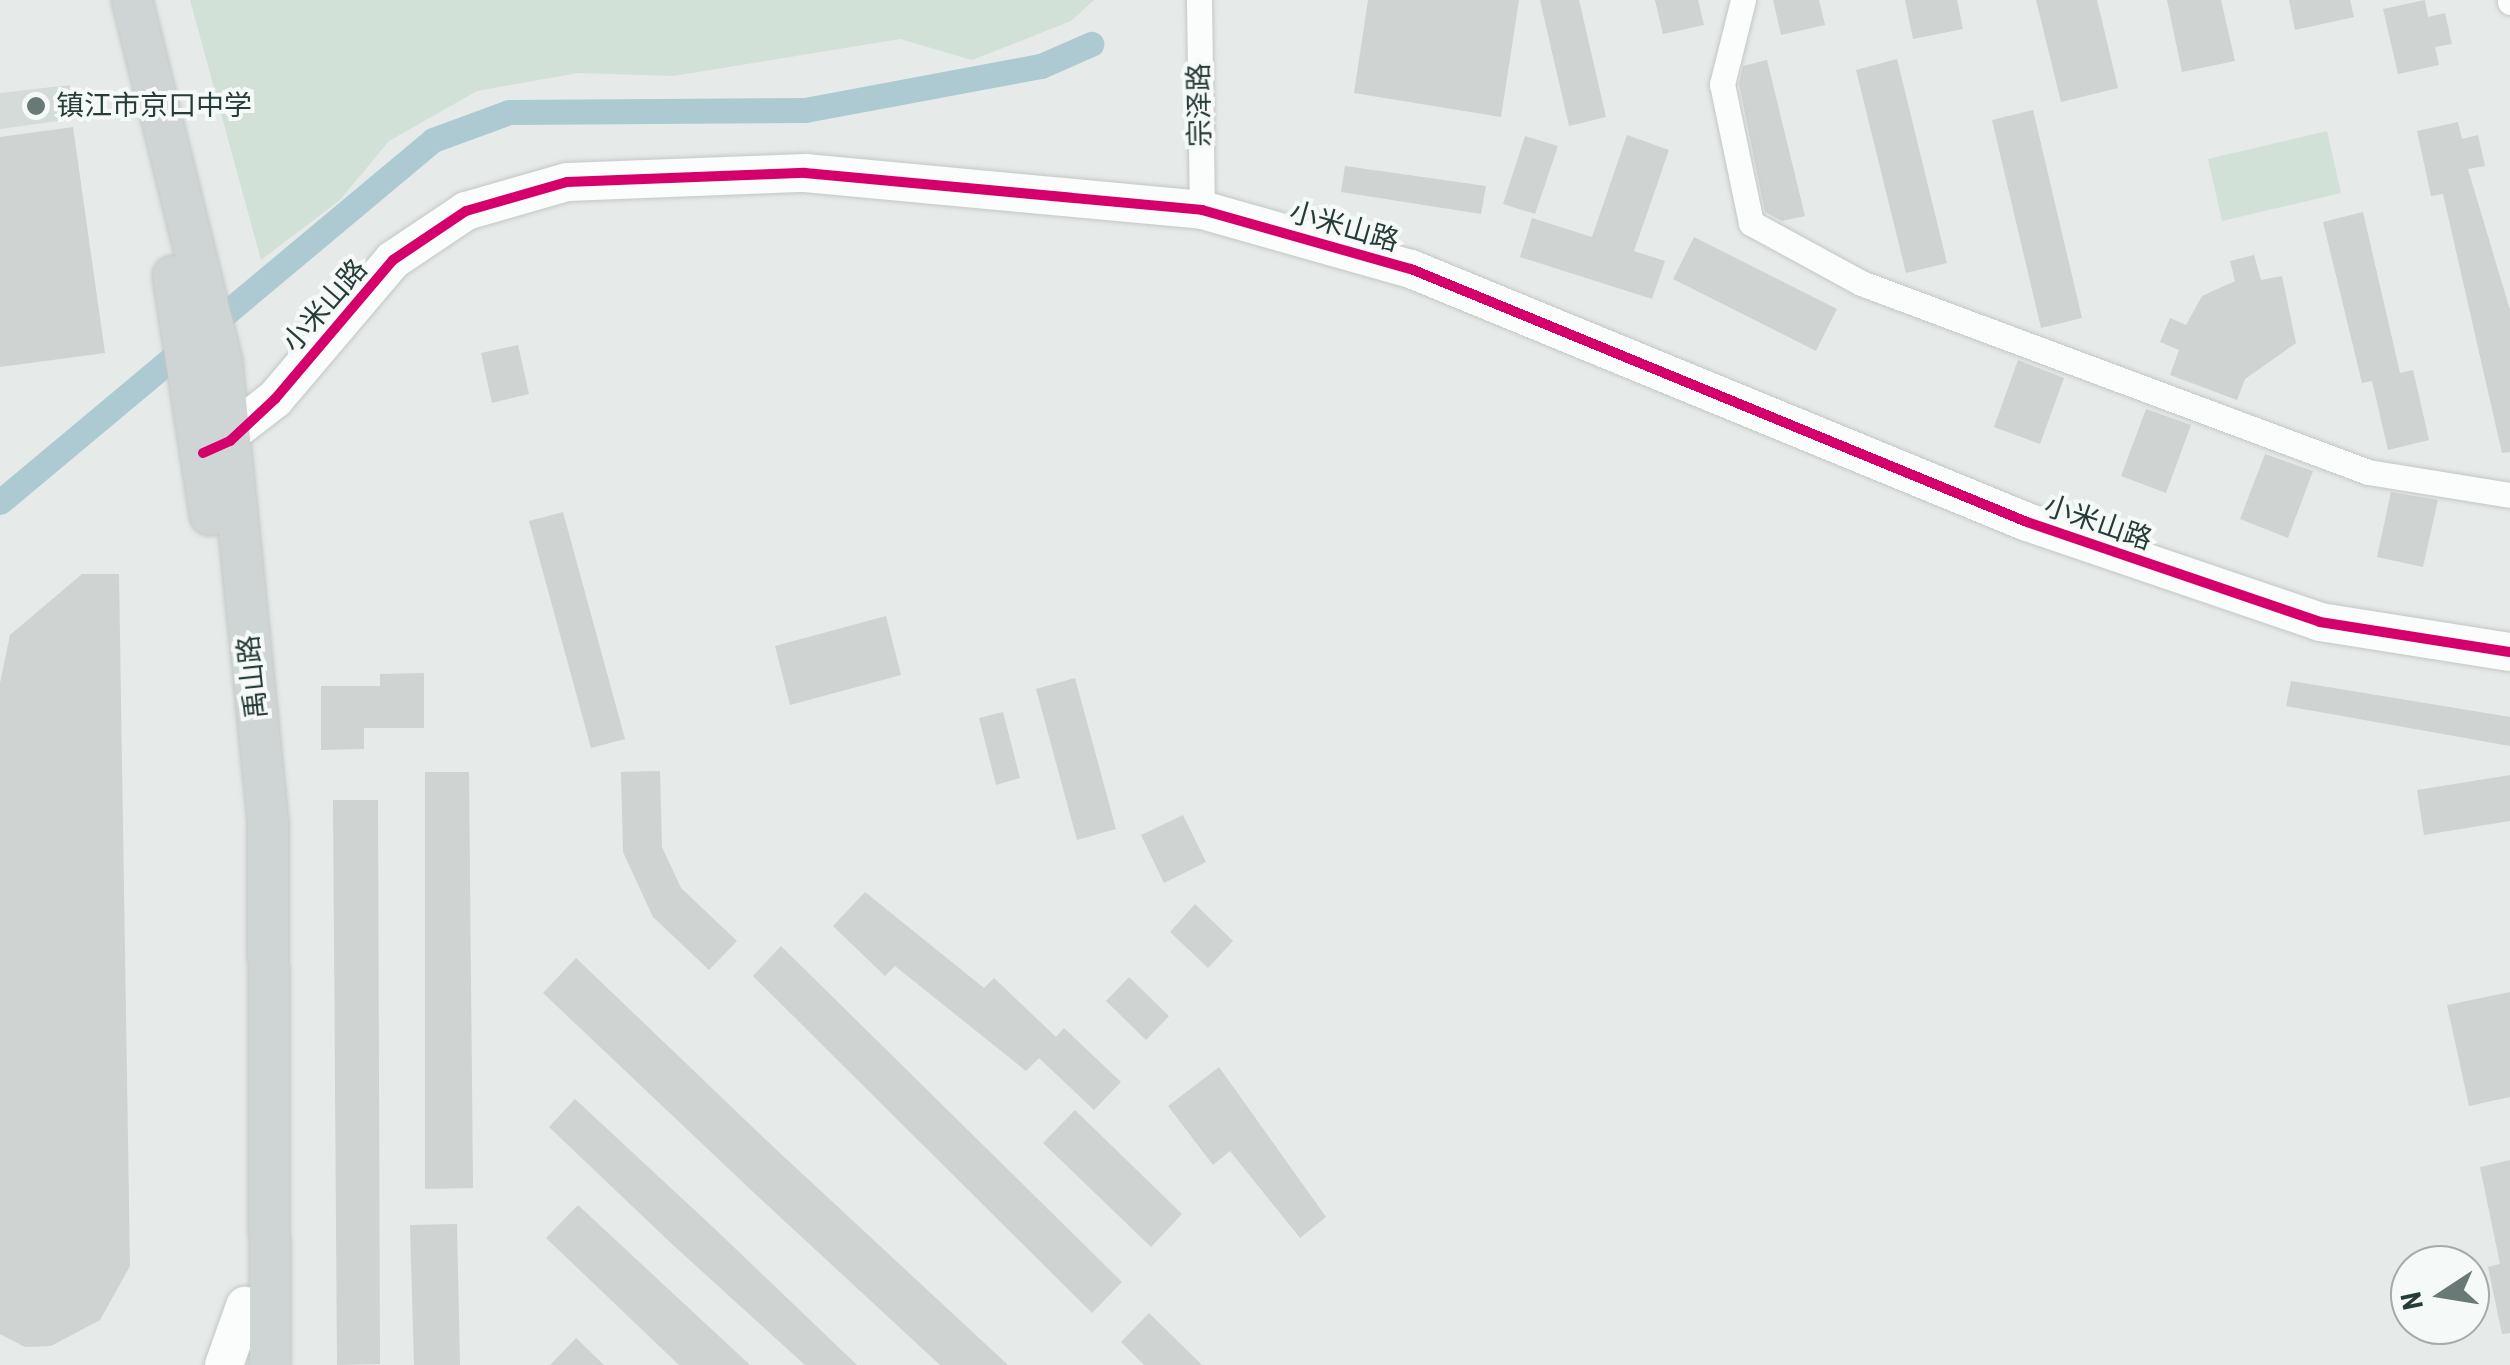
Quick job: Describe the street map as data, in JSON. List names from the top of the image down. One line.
{"streets":{"main road":["禹山路"],"street":["宗泽路","小米山路"]},"crossings":[["宗泽路","小米山路"],["小米山路","禹山路"]],"places":["镇江市京口中学"],"north":"left"}
